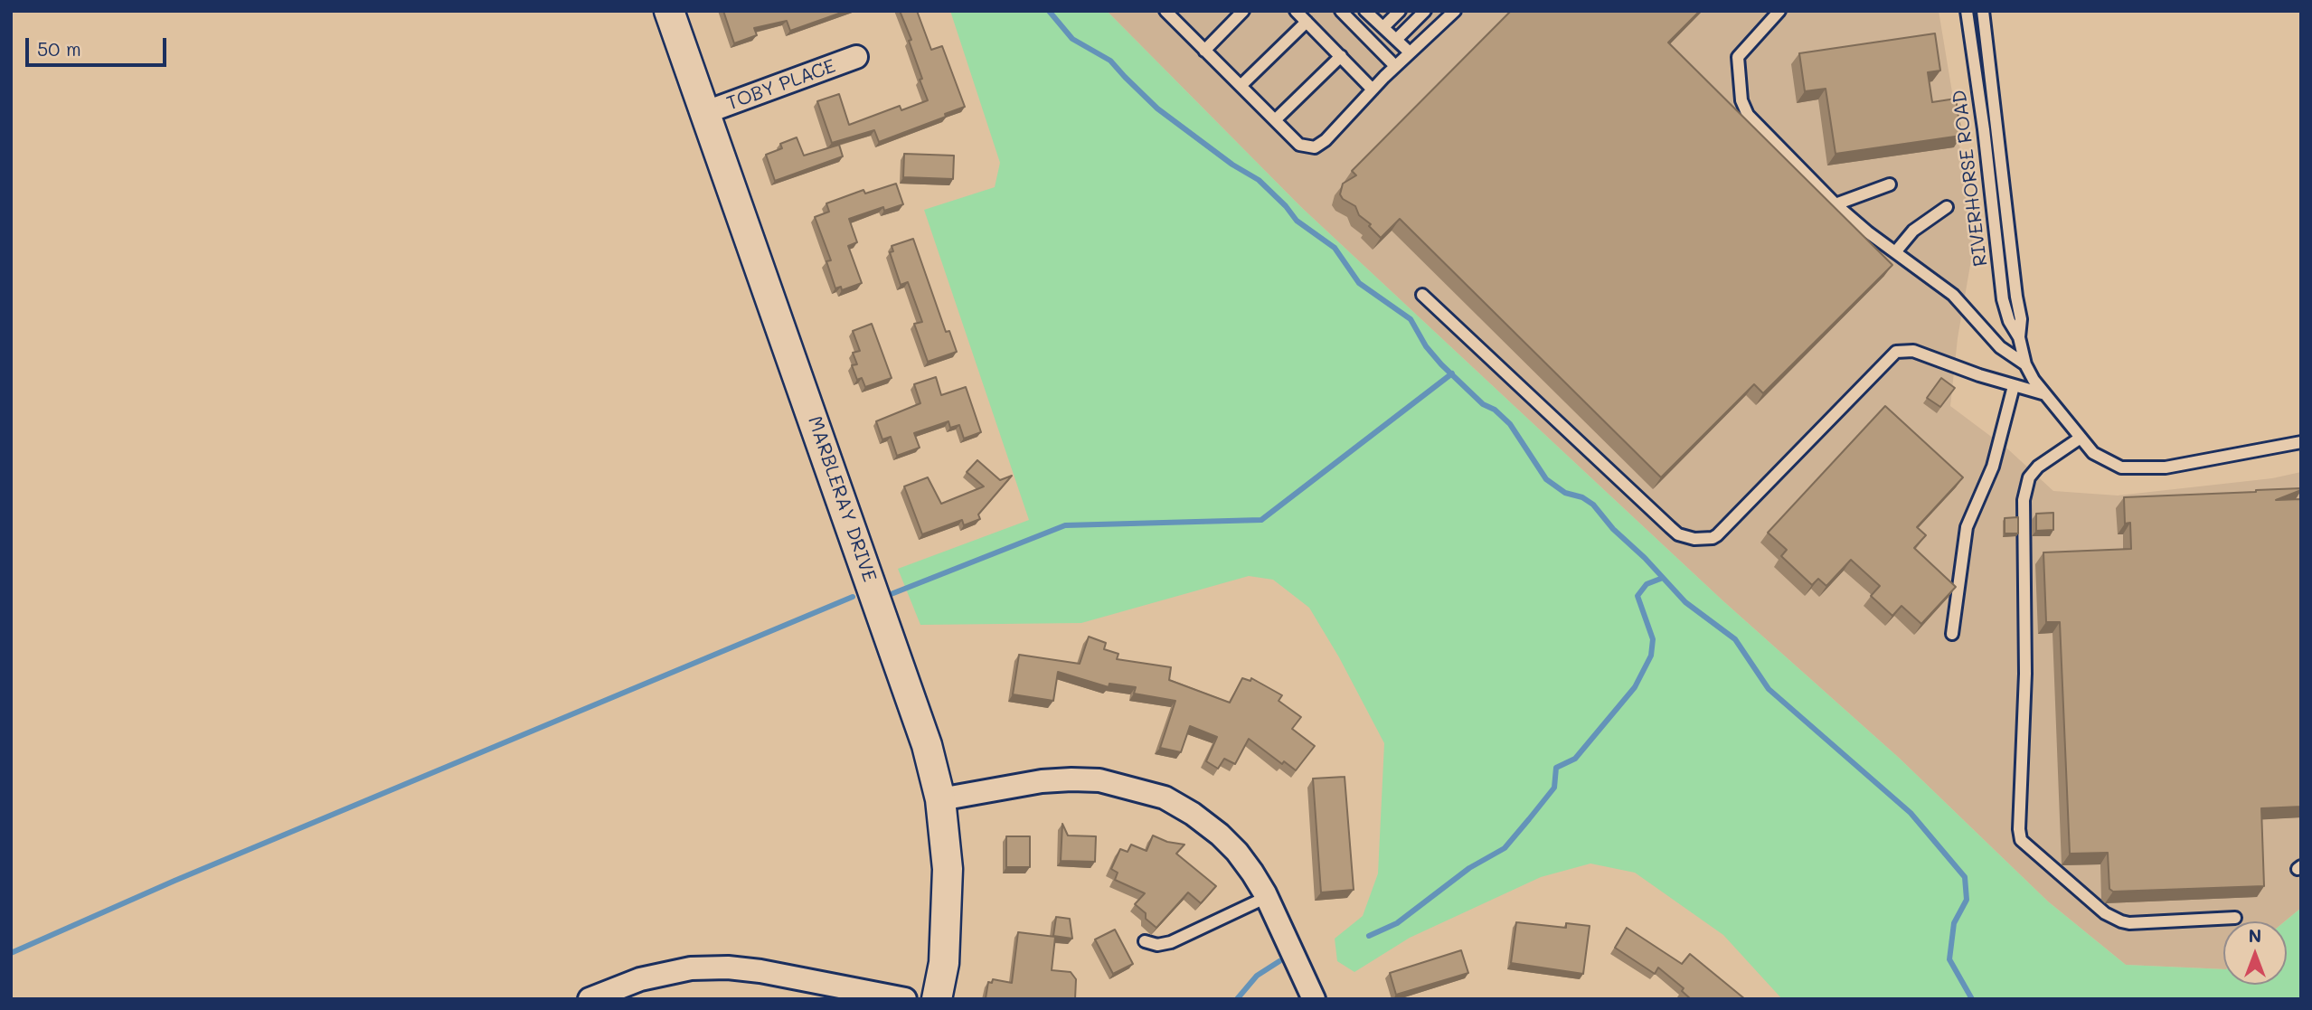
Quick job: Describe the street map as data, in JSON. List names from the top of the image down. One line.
{"streets":{"street":["TOBY PLACE","MARBLERAY DRIVE"],"lane":["RIVERHORSE ROAD"]},"crossings":[["TOBY PLACE","MARBLERAY DRIVE"]],"scale_bar":"50 m","north":"top"}
